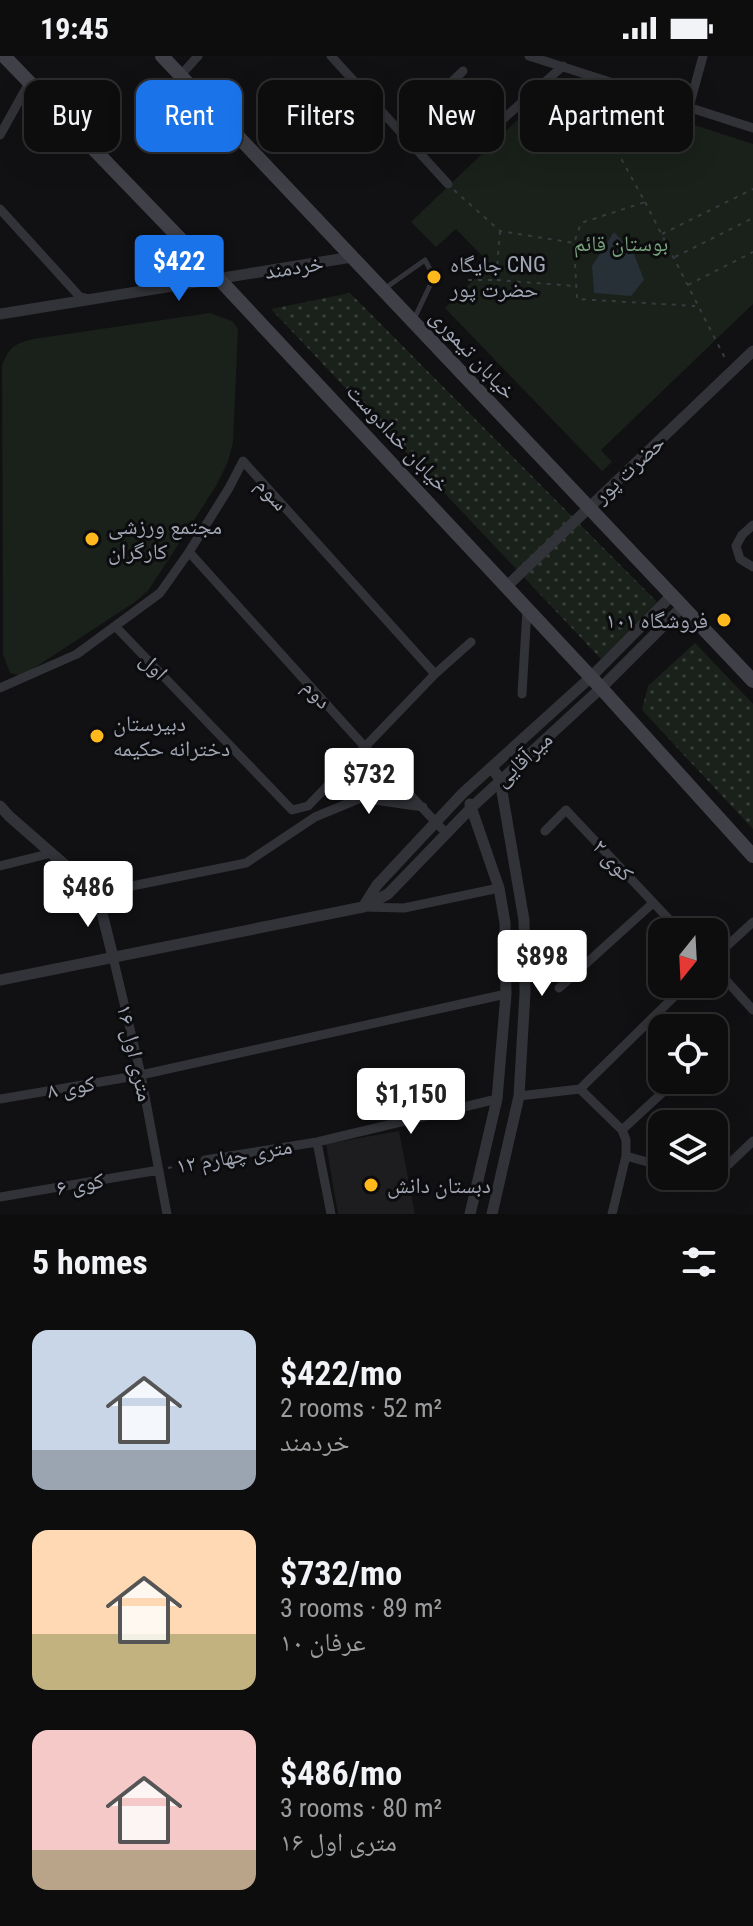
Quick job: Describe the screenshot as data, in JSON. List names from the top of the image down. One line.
{"streets":{"main road":["خیابان تیموری","خیابان خدادوست"],"street":["خردمند","حضرت پور","سوم","اول","دوم","میرآقایی","کوی ۲","۱۶ متری اول","کوی ۸","۱۲ متری چهارم","کوی ۶"]},"crossings":[["خردمند","خیابان تیموری"],["خردمند","خیابان خدادوست"],["خیابان تیموری","حضرت پور"],["خیابان تیموری","میرآقایی"],["خیابان خدادوست","حضرت پور"],["خیابان خدادوست","میرآقایی"],["سوم","اول"],["سوم","دوم"],["اول","دوم"],["دوم","میرآقایی"],["میرآقایی","۱۶ متری اول"],["۱۶ متری اول","کوی ۸"],["۱۶ متری اول","۱۲ متری چهارم"],["۱۶ متری اول","کوی ۶"],["۱۲ متری چهارم","کوی ۶"]],"parks":["بوستان قائم"],"places":["جایگاه CNG حضرت پور","مجتمع ورزشی کارگران","فروشگاه ۱۰۱","دبیرستان دخترانه حکیمه","دبستان دانش"],"north":"bottom","page":{"status":"19:45","chip":["Buy","Rent","Filters","New","Apartment"],"price":["$422","$732","$486","$898","$1,150"],"heading":"5 homes","list":[{"name":"$422/mo","note":"2 rooms · 52 m² · خردمند"},{"name":"$732/mo","note":"3 rooms · 89 m² · عرفان ۱۰"},{"name":"$486/mo","note":"3 rooms · 80 m² · ۱۶ متری اول"}]}}
